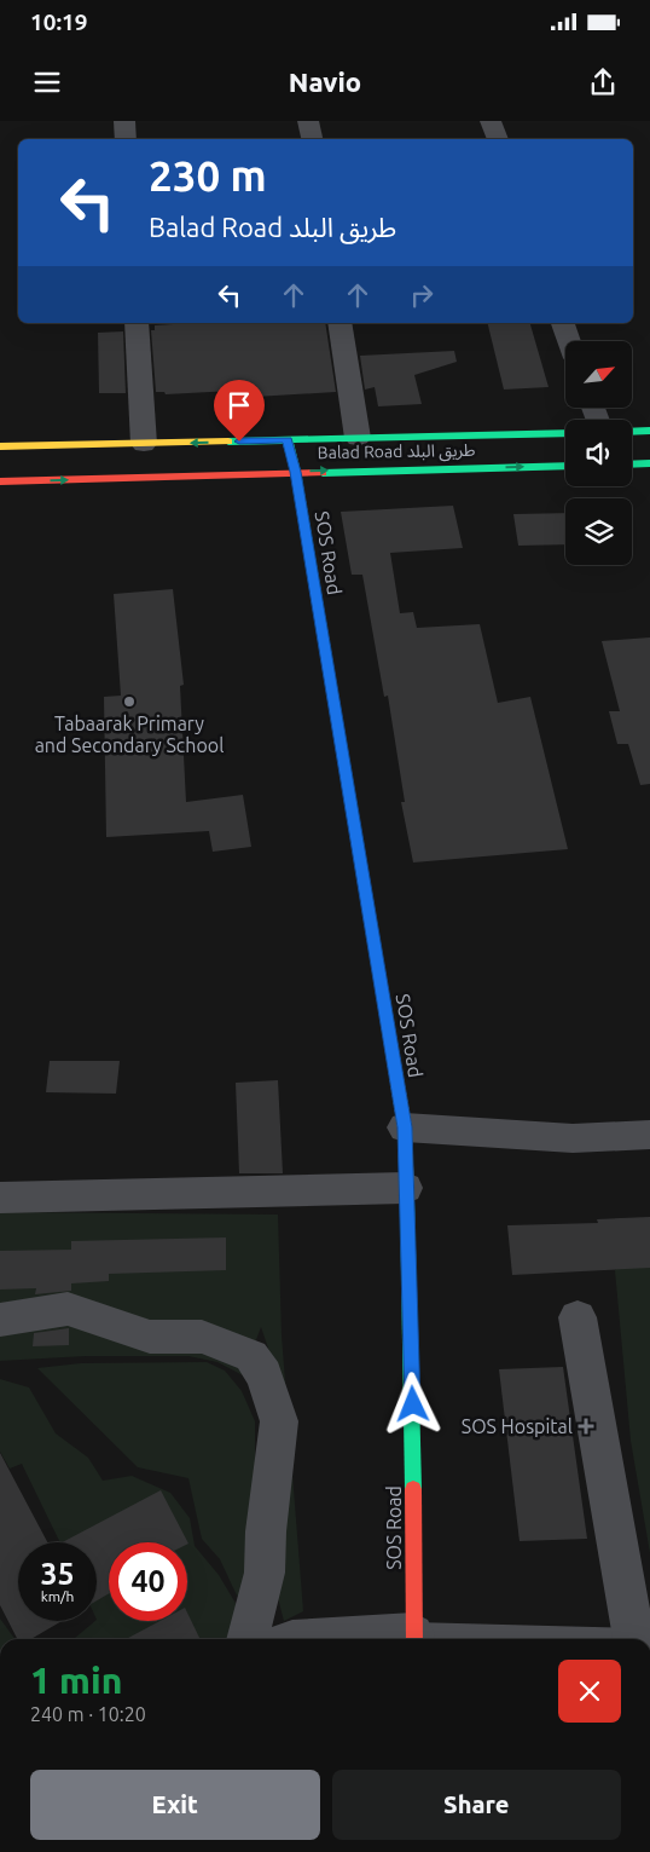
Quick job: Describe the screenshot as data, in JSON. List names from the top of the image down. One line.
{"streets":{"main road":["Balad Road طريق البلد","SOS Road"]},"crossings":[["Balad Road طريق البلد","SOS Road"]],"places":{"other":["Tabaarak Primary and Secondary School"],"health":["SOS Hospital"]},"north":"top right","page":{"status":"10:19","header":"Navio","turn":["230 m","Balad Road طريق البلد"],"speed":"35 km/h","limit":"40","heading":["1 min","240 m · 10:20"],"buttons":["Exit","Share"]}}
